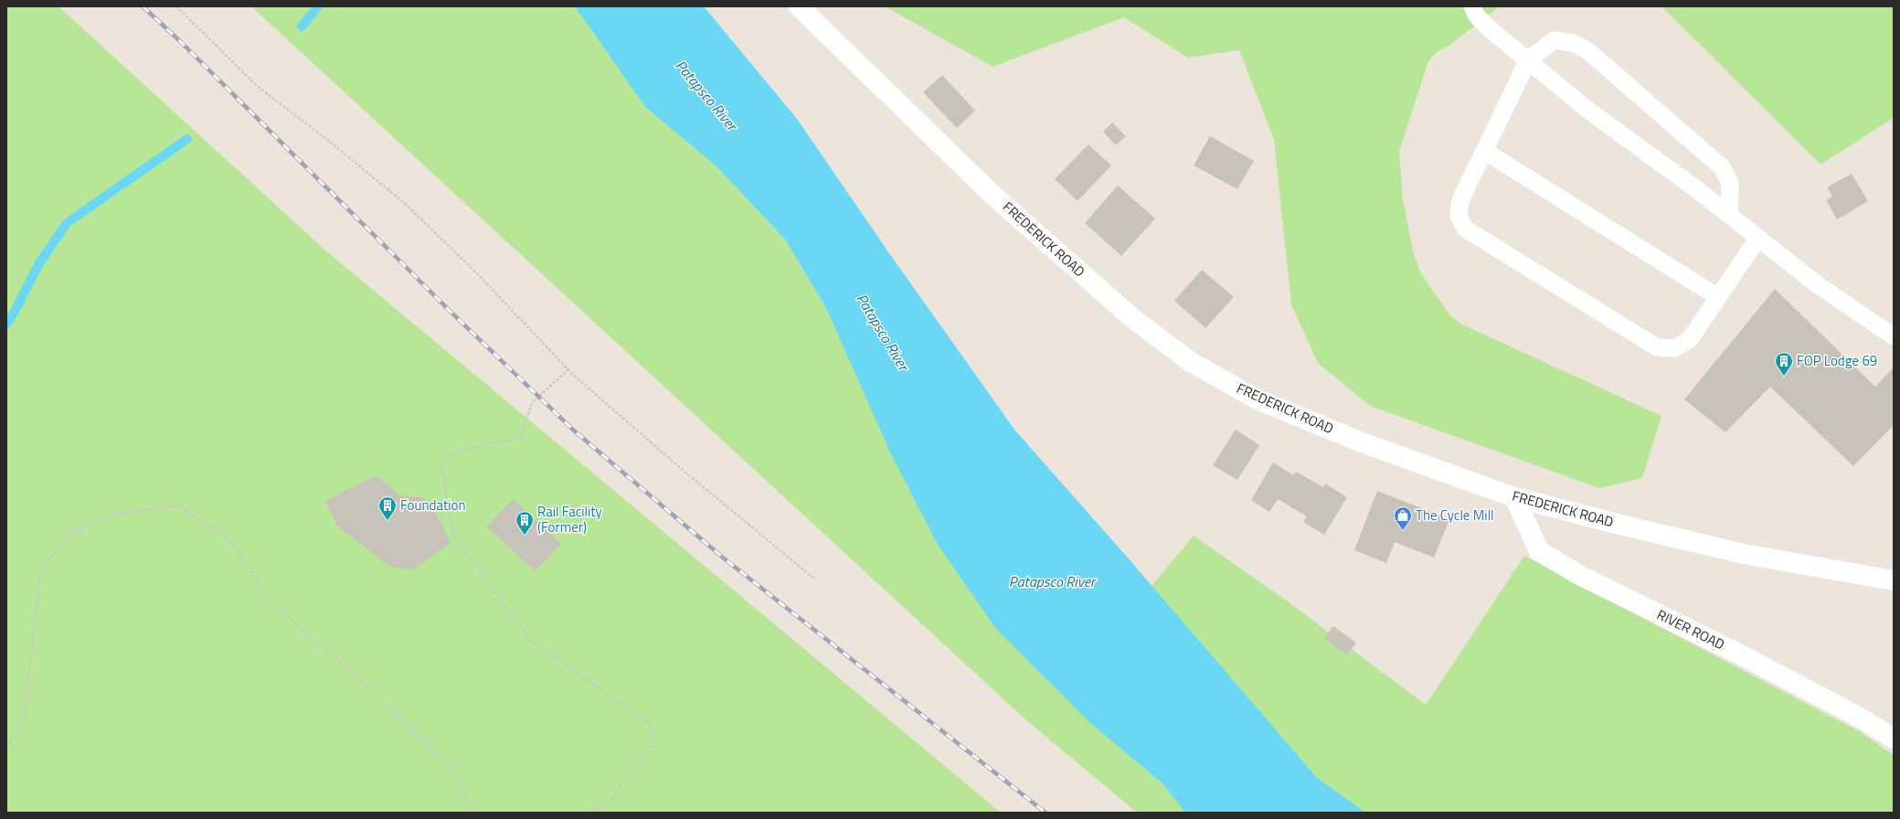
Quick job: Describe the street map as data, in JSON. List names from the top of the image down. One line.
{"streets":{"main road":["FREDERICK ROAD","RIVER ROAD"]},"crossings":[["FREDERICK ROAD","RIVER ROAD"]],"water":["Patapsco River"],"places":{"building":["FOP Lodge 69","Foundation","Rail Facility (Former)"],"shop":["The Cycle Mill"]}}
